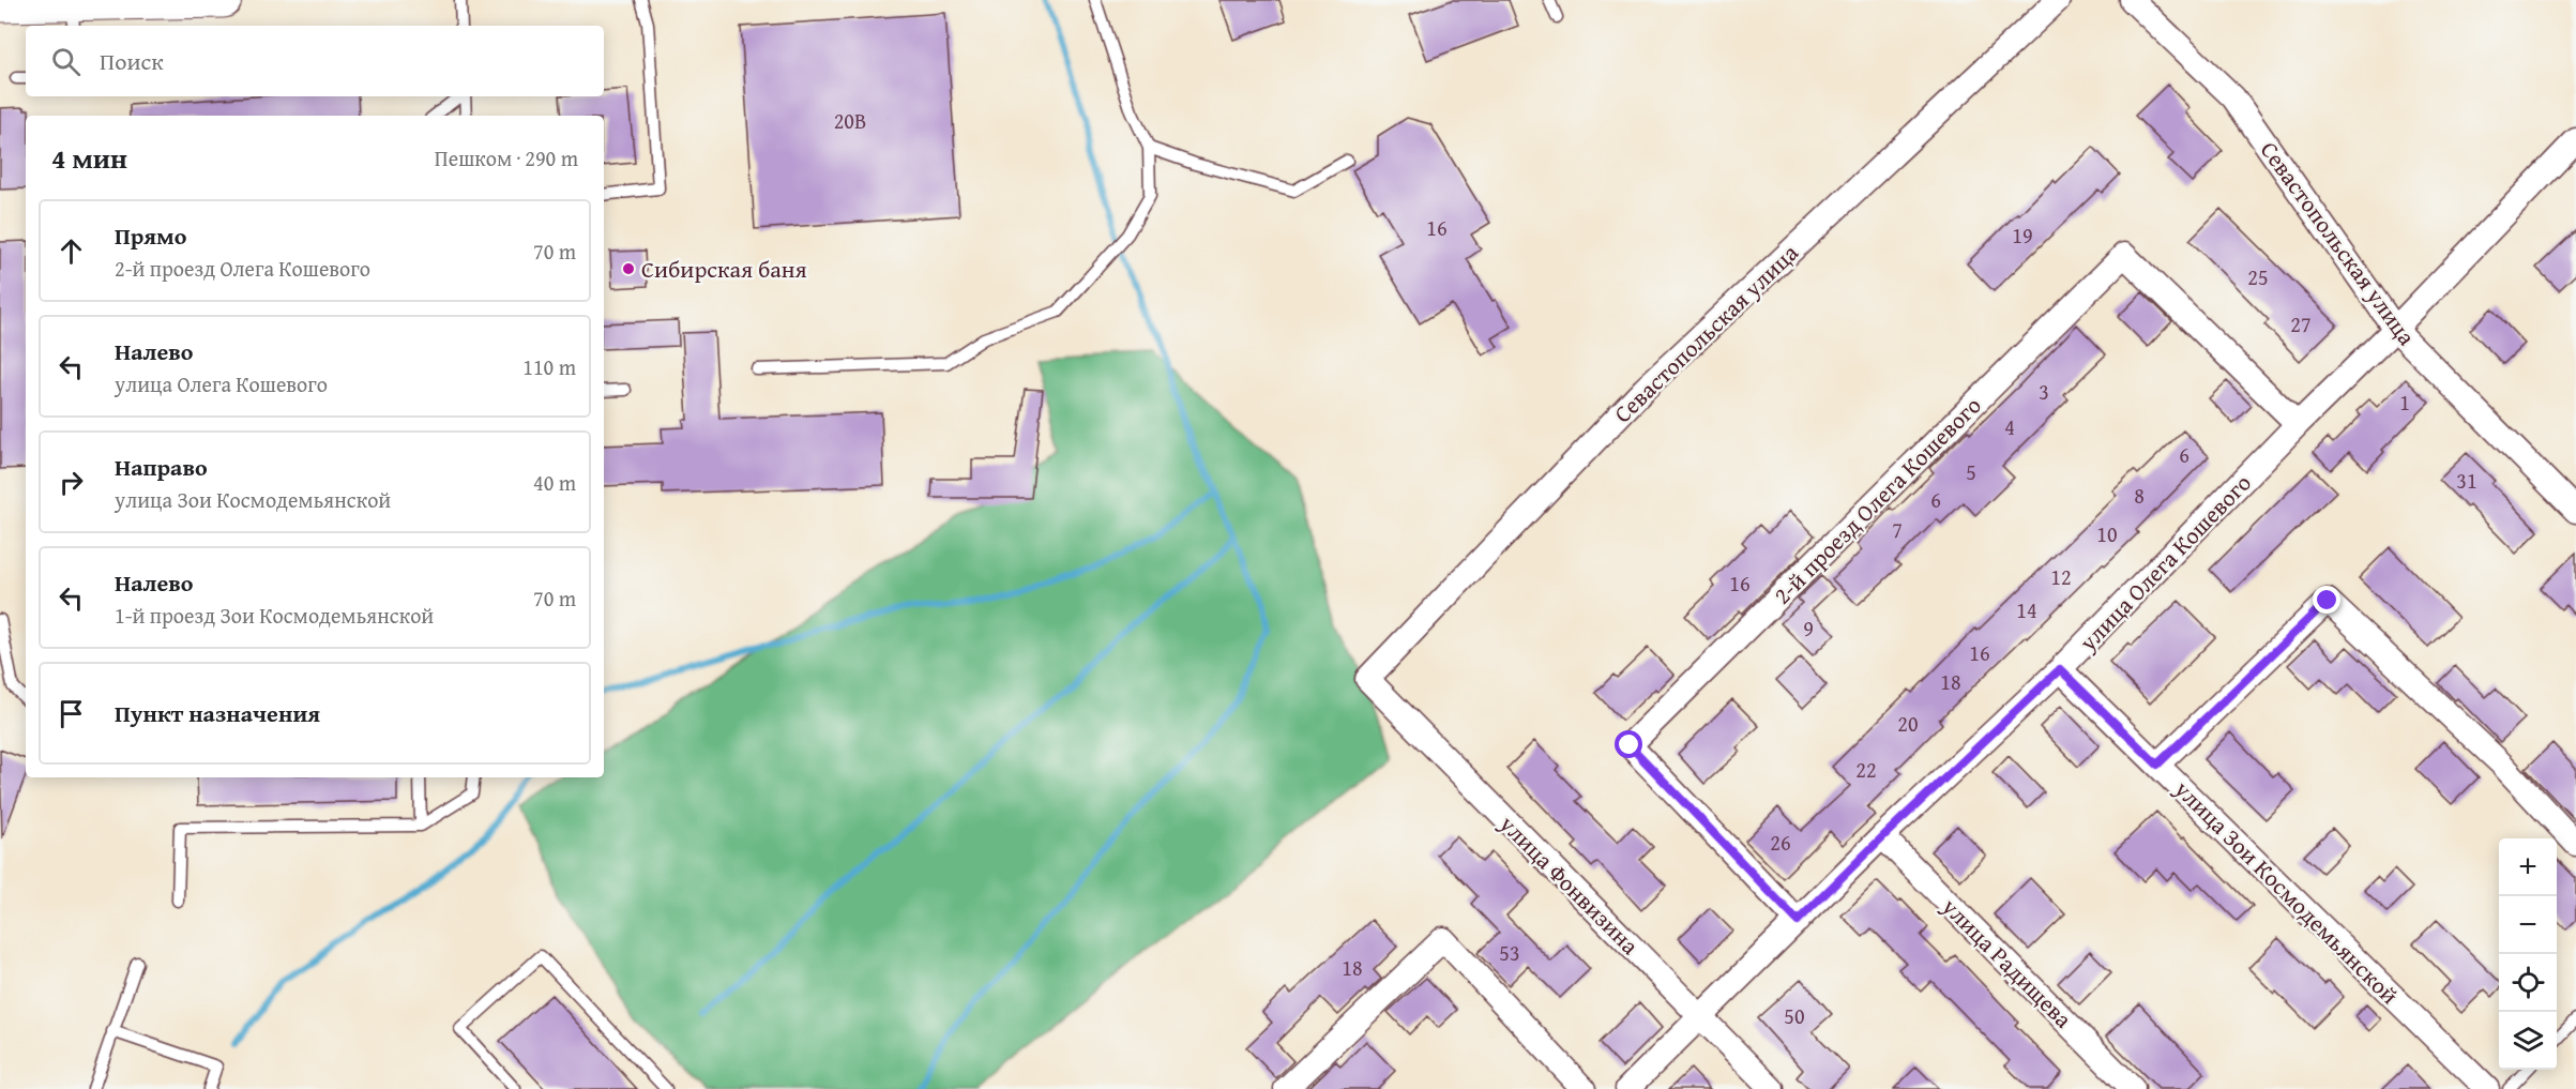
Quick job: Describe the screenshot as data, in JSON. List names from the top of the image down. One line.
{"streets":{"street":["Севастопольская улица","2-й проезд Олега Кошевого","улица Олега Кошевого","улица Фонвизина","улица Зои Космодемьянской","улица Радищева"]},"crossings":[["Севастопольская улица","улица Олега Кошевого"],["Севастопольская улица","улица Фонвизина"],["2-й проезд Олега Кошевого","улица Олега Кошевого"],["улица Олега Кошевого","улица Фонвизина"],["улица Олега Кошевого","улица Зои Космодемьянской"],["улица Олега Кошевого","улица Радищева"]],"places":["Сибирская баня"],"house_numbers":["20В","16","19","25","27","3","1","4","6","5","31","8","6","7","10","12","16","14","9","16","18","20","22","26","53","18","50"],"page":{"search":"Поиск","heading":["4 мин","Пешком · 290 m"],"list":[["Прямо","2-й проезд Олега Кошевого","70 m"],["Налево","улица Олега Кошевого","110 m"],["Направо","улица Зои Космодемьянской","40 m"],["Налево","1-й проезд Зои Космодемьянской","70 m"],"Пункт назначения"],"map_buttons":["+","−"]}}
